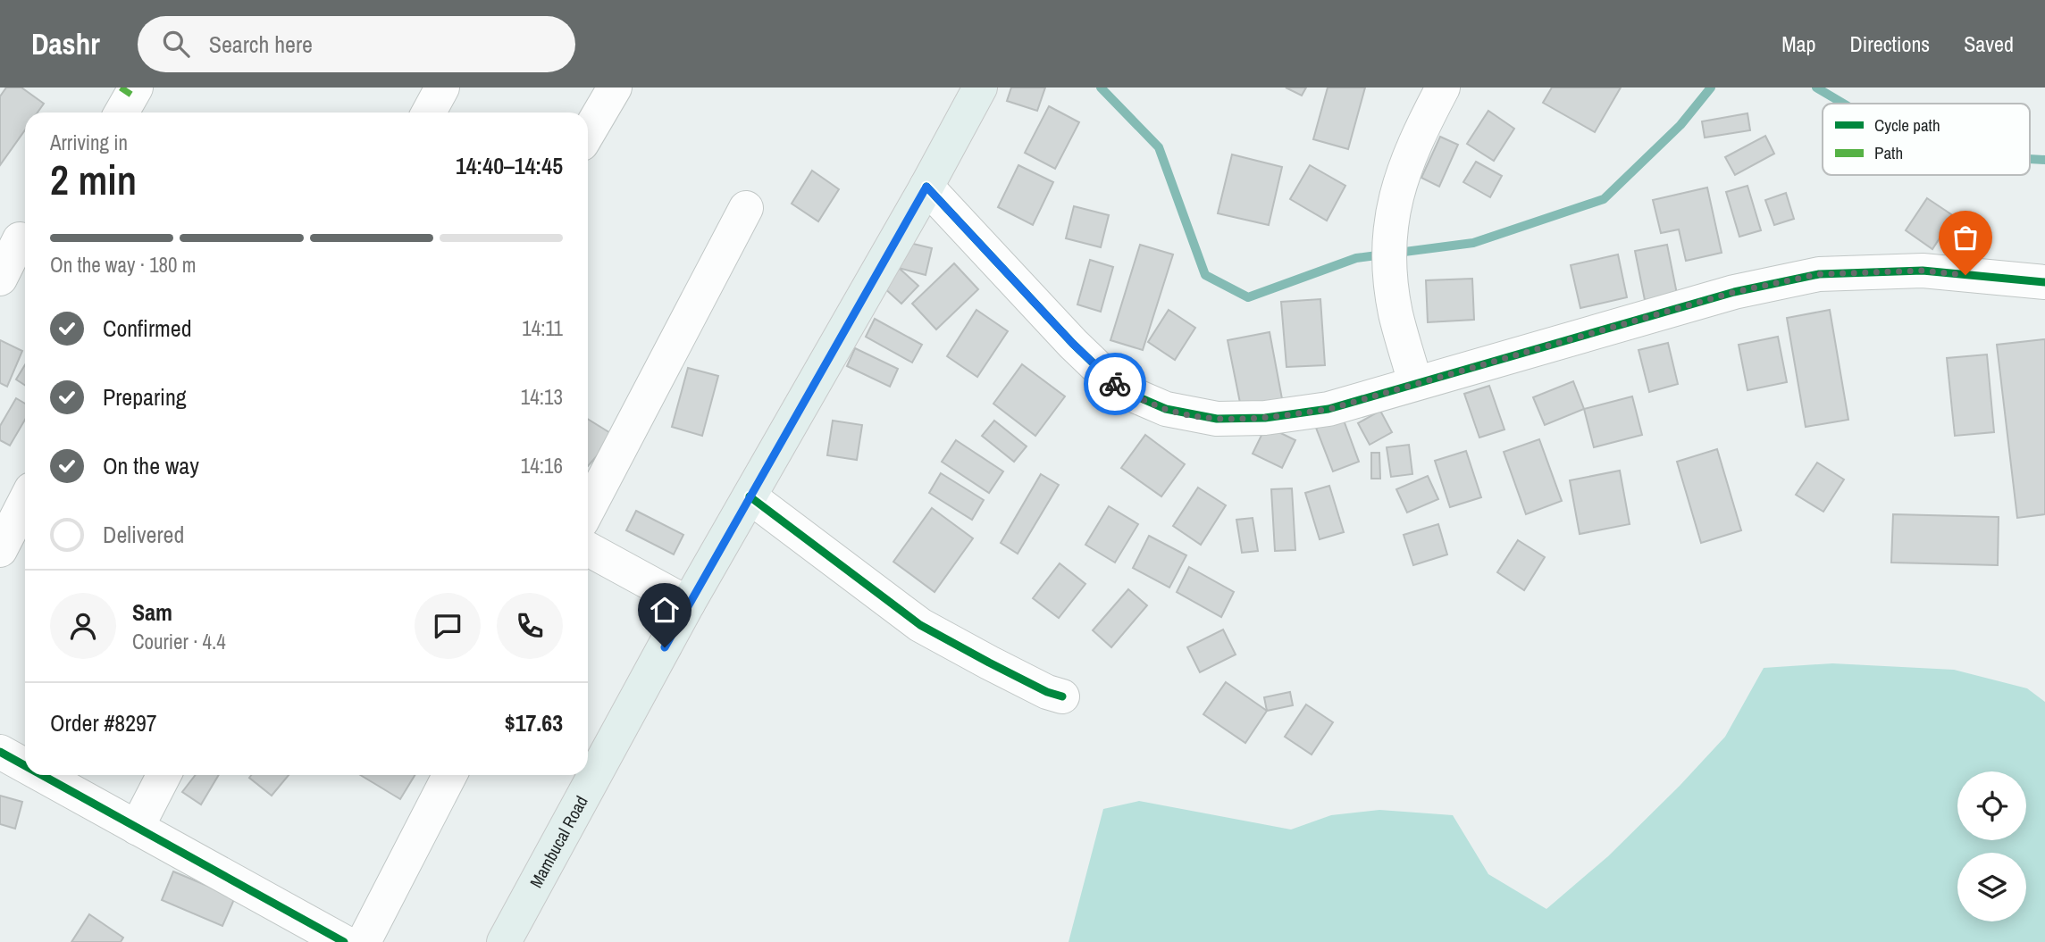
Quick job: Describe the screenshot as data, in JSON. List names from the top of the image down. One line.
{"streets":{"main road":["Mambucal Road"]},"legend":["Cycle path","Path"],"page":{"header":"Dashr","search":"Search here","nav":["Map","Directions","Saved"],"heading":["2 min","Arriving in","14:40–14:45"],"panel":["Sam","Courier · 4.4","Order #8297","$17.63"],"bar":"On the way · 180 m","list":[["Confirmed","14:11"],["Preparing","14:13"],["On the way","14:16"],"Delivered"]}}
